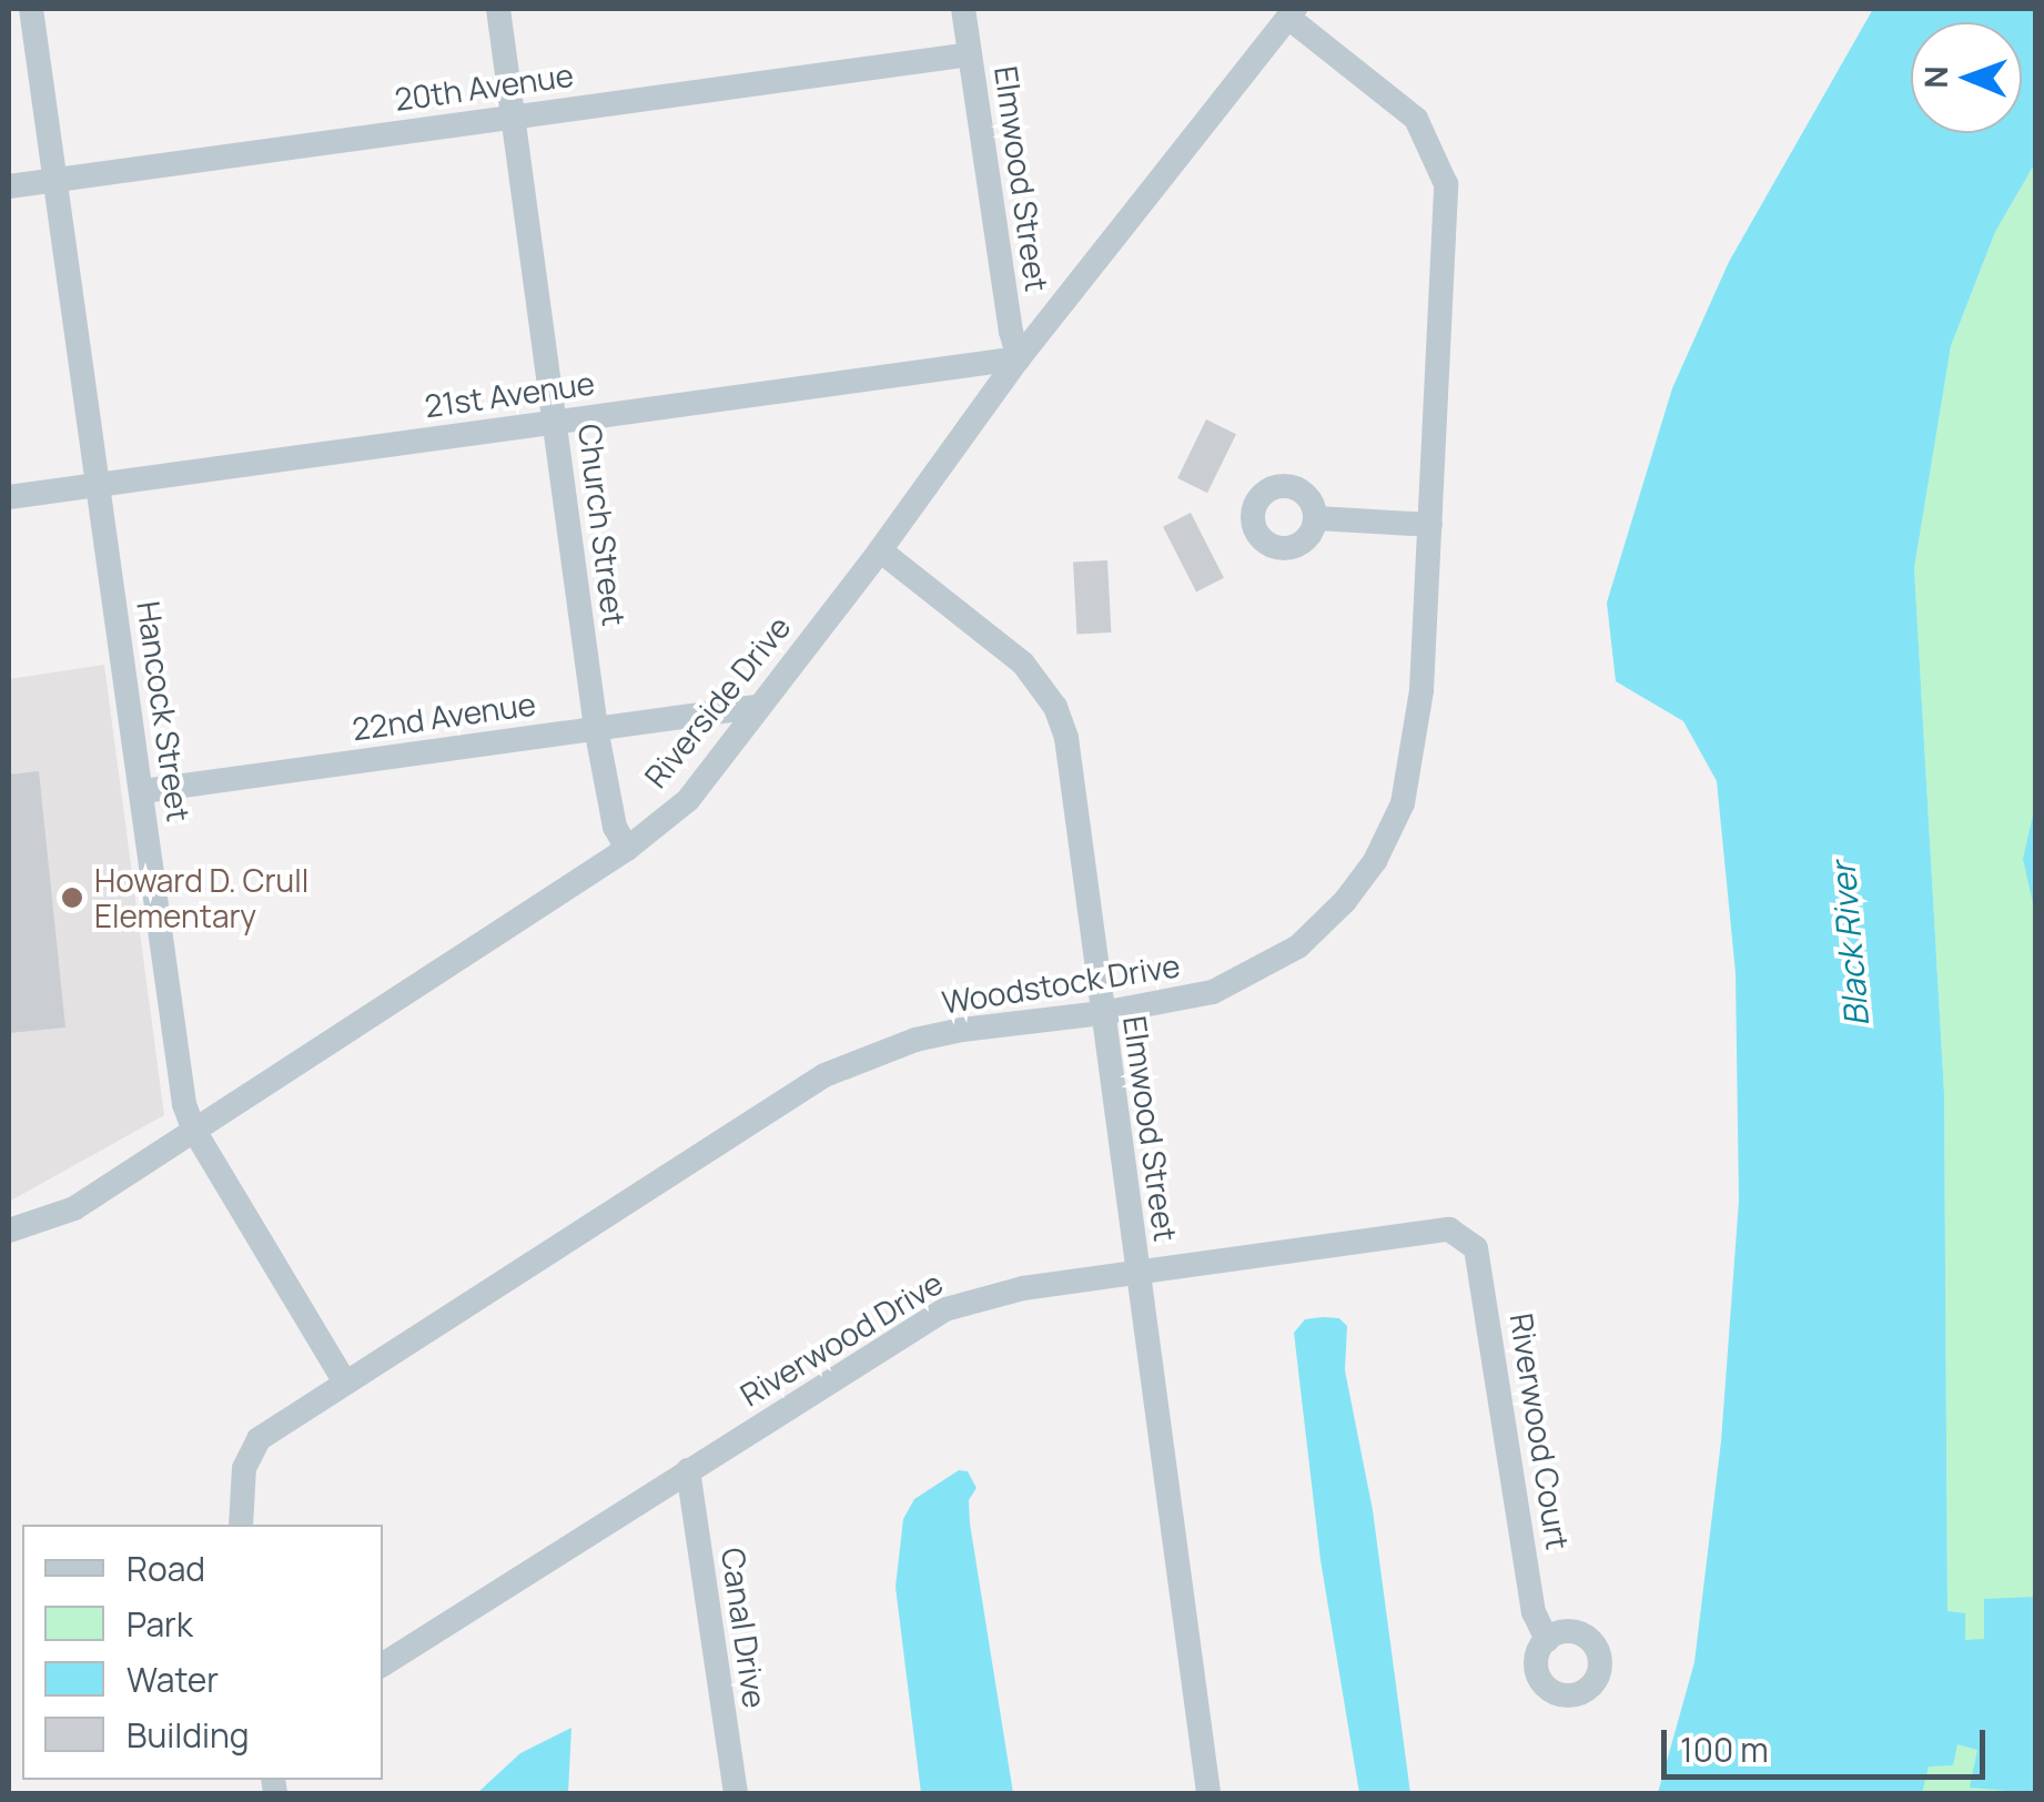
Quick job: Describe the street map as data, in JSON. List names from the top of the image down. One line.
{"streets":{"street":["20th Avenue","Elmwood Street","21st Avenue","Church Street","Riverside Drive","Hancock Street","22nd Avenue","Woodstock Drive","Riverwood Drive","Riverwood Court","Canal Drive"]},"crossings":[["20th Avenue","Elmwood Street"],["20th Avenue","Church Street"],["20th Avenue","Hancock Street"],["Elmwood Street","21st Avenue"],["Elmwood Street","Riverside Drive"],["Elmwood Street","Woodstock Drive"],["Elmwood Street","Riverwood Drive"],["21st Avenue","Church Street"],["21st Avenue","Riverside Drive"],["21st Avenue","Hancock Street"],["Church Street","Riverside Drive"],["Church Street","22nd Avenue"],["Riverside Drive","Hancock Street"],["Riverside Drive","22nd Avenue"],["Riverside Drive","Woodstock Drive"],["Hancock Street","22nd Avenue"],["Hancock Street","Woodstock Drive"],["Riverwood Drive","Riverwood Court"],["Riverwood Drive","Canal Drive"]],"water":["Black River"],"places":["Howard D. Crull Elementary"],"legend":["Road","Park","Water","Building"],"scale_bar":"100 m","north":"left"}
